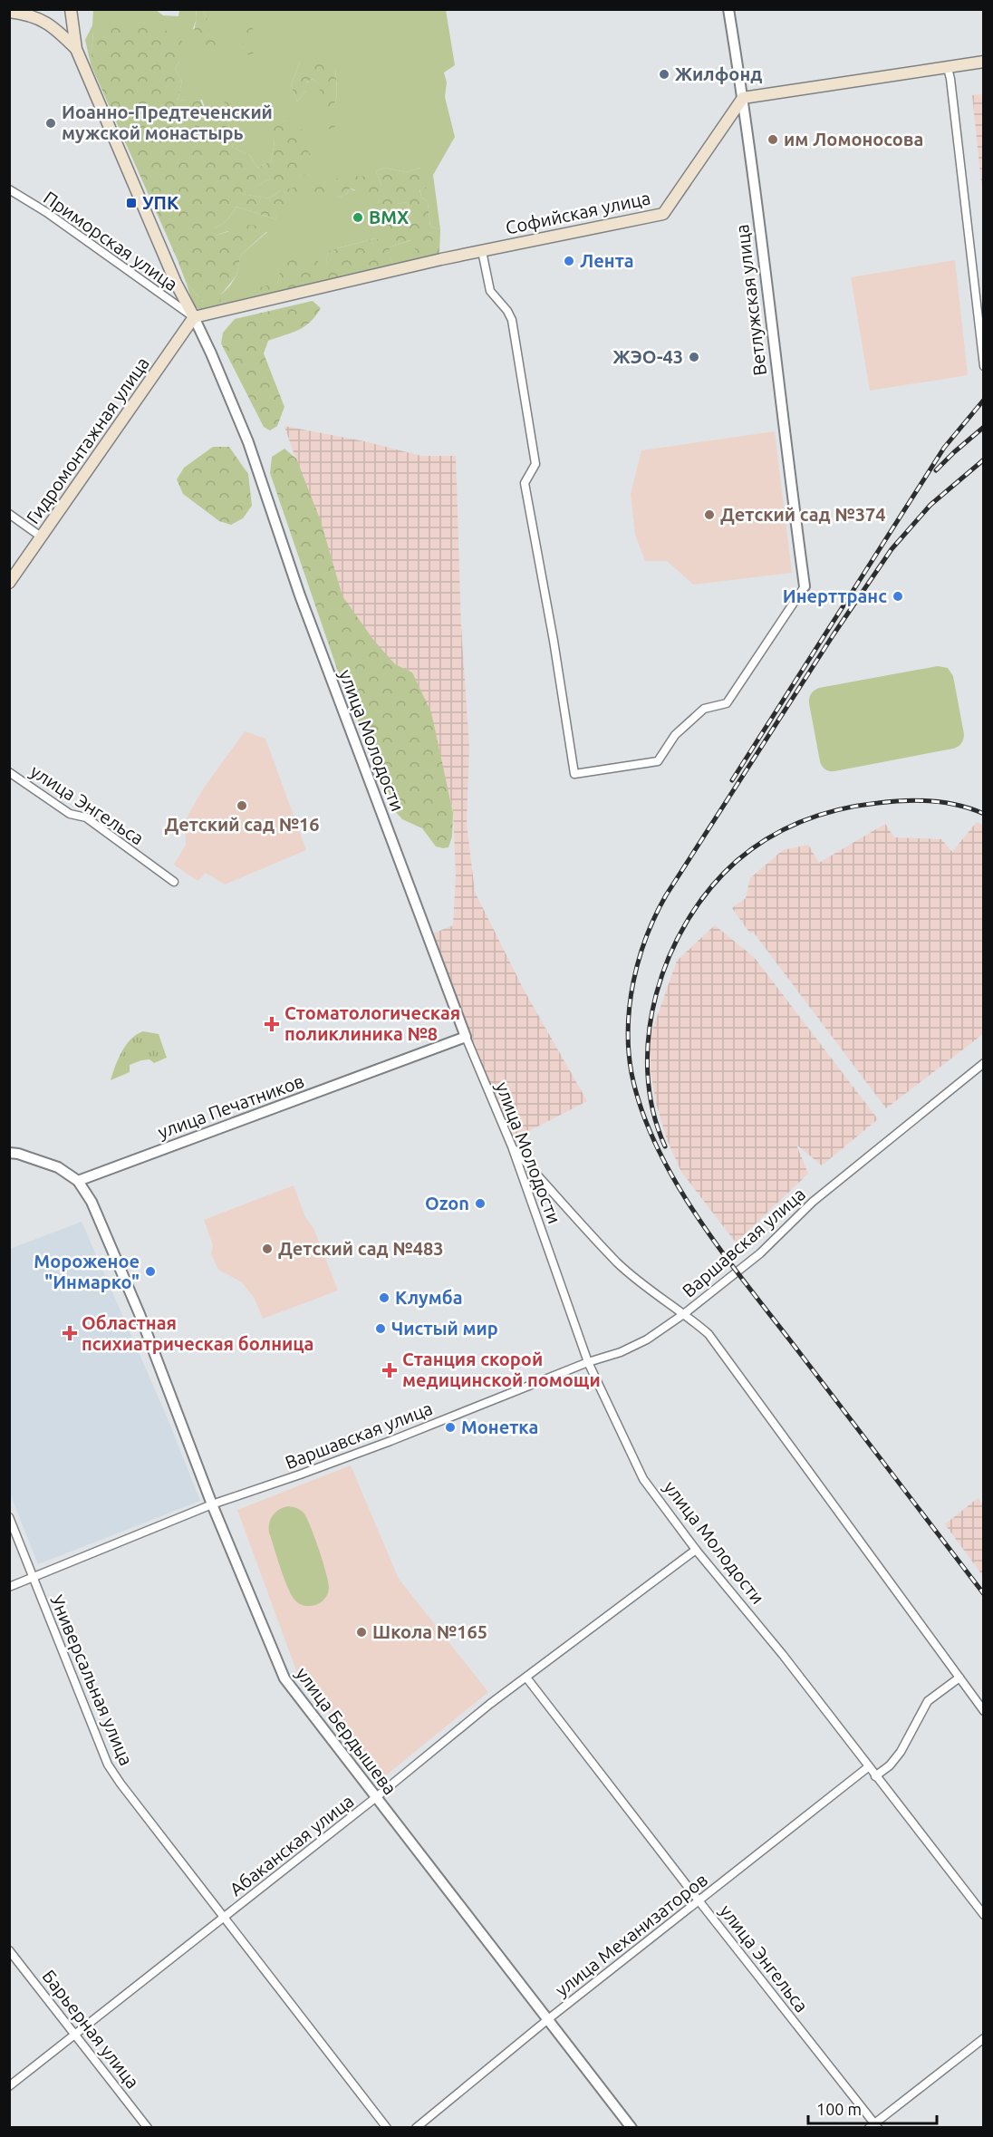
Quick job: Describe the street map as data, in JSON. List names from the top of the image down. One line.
{"streets":{"main road":["Софийская улица","Гидромонтажная улица"],"street":["Приморская улица","Ветлужская улица","улица Молодости","улица Энгельса","улица Печатников","Варшавская улица","Универсальная улица","улица Бердышева","Абаканская улица","улица Механизаторов","Барьерная улица"]},"crossings":[["Софийская улица","Приморская улица"],["Софийская улица","Ветлужская улица"],["Софийская улица","Гидромонтажная улица"],["Софийская улица","улица Молодости"],["Приморская улица","Гидромонтажная улица"],["Приморская улица","улица Молодости"],["Гидромонтажная улица","улица Молодости"],["улица Молодости","улица Печатников"],["улица Молодости","Варшавская улица"],["улица Молодости","Абаканская улица"],["улица Молодости","улица Механизаторов"],["улица Энгельса","Абаканская улица"],["улица Энгельса","улица Механизаторов"],["улица Печатников","улица Бердышева"],["Варшавская улица","Универсальная улица"],["Варшавская улица","улица Бердышева"],["Универсальная улица","Абаканская улица"],["улица Бердышева","Абаканская улица"],["улица Бердышева","улица Механизаторов"],["Абаканская улица","Барьерная улица"]],"places":{"other":["Жилфонд","Иоанно-Предтеченский мужской монастырь","им Ломоносова","BMX","Лента","ЖЭО-43","Детский сад №374","Инерттранс","Детский сад №16","Ozon","Детский сад №483","Мороженое \"Инмарко\"","Клумба","Чистый мир","Монетка","Школа №165"],"transit":["УПК"],"health":["Стоматологическая поликлиника №8","Областная психиатрическая болница","Станция скорой медицинской помощи"]},"scale_bar":"100 m"}
